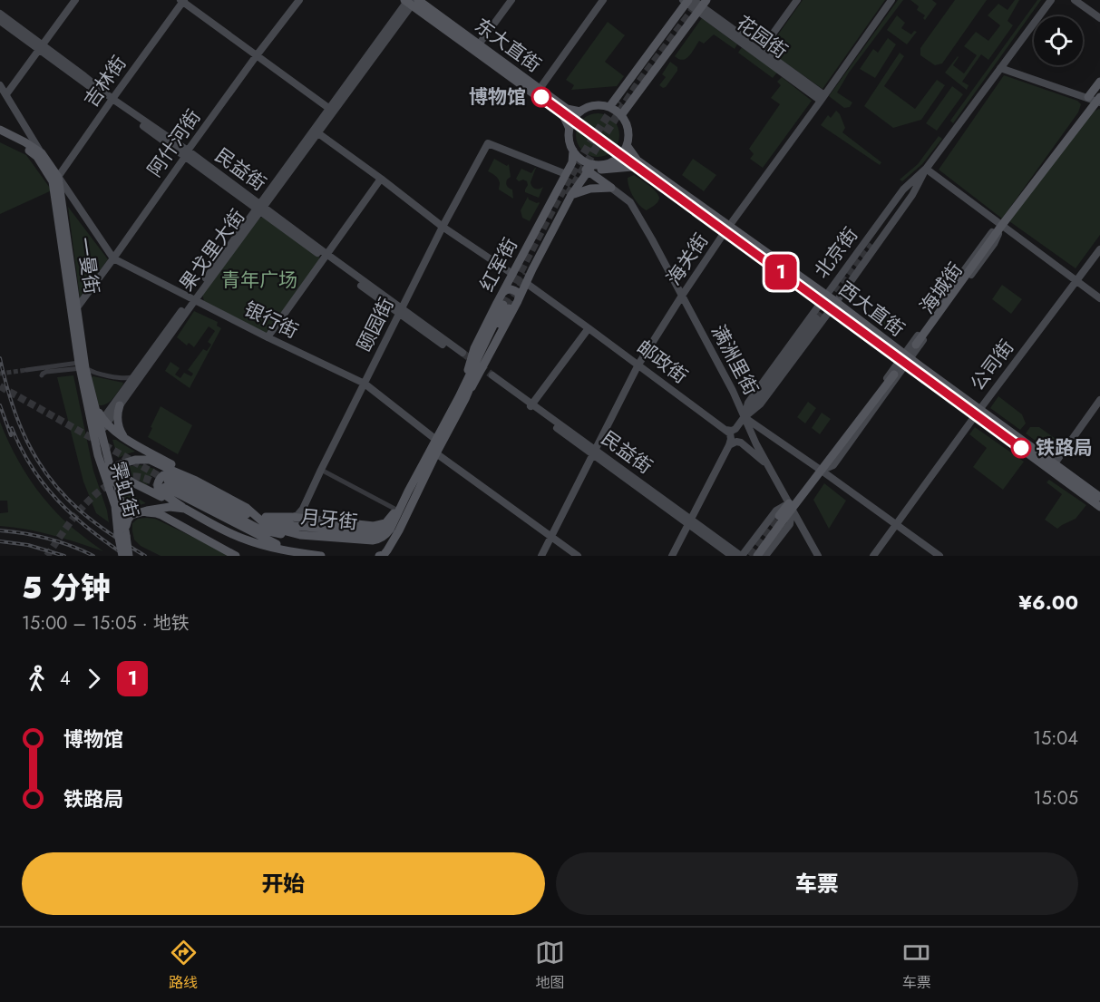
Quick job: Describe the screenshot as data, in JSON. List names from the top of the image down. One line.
{"streets":{"main road":["东大直街","红军街","一曼街","海城街","西大直街","霁虹街","月牙街"],"street":["花园街","吉林街","阿什河街","民益街","果戈里大街","北京街","海关街","银行街","颐园街","满洲里街","邮政街","公司街"]},"crossings":[["花园街","海关街"],["东大直街","果戈里大街"],["东大直街","红军街"],["东大直街","西大直街"],["吉林街","民益街"],["吉林街","一曼街"],["吉林街","银行街"],["阿什河街","民益街"],["阿什河街","一曼街"],["阿什河街","银行街"],["民益街","果戈里大街"],["民益街","海关街"],["民益街","海城街"],["民益街","颐园街"],["果戈里大街","一曼街"],["果戈里大街","银行街"],["果戈里大街","月牙街"],["北京街","西大直街"],["北京街","满洲里街"],["海关街","西大直街"],["海关街","满洲里街"],["海关街","邮政街"],["红军街","西大直街"],["红军街","银行街"],["红军街","颐园街"],["红军街","邮政街"],["红军街","月牙街"],["一曼街","银行街"],["一曼街","霁虹街"],["一曼街","月牙街"],["海城街","西大直街"],["海城街","满洲里街"],["西大直街","公司街"],["银行街","颐园街"],["霁虹街","月牙街"]],"parks":["青年广场"],"places":["博物馆","铁路局"],"lines":["metro line 1"],"page":{"on_map":"1","heading":["5 分钟","15:00 – 15:05 · 地铁","¥6.00"],"legs":["4","1"],"list":[{"name":"博物馆","value":"15:04"},{"name":"铁路局","value":"15:05"}],"buttons":["开始","车票"],"tabs":["路线","地图","车票"]}}
